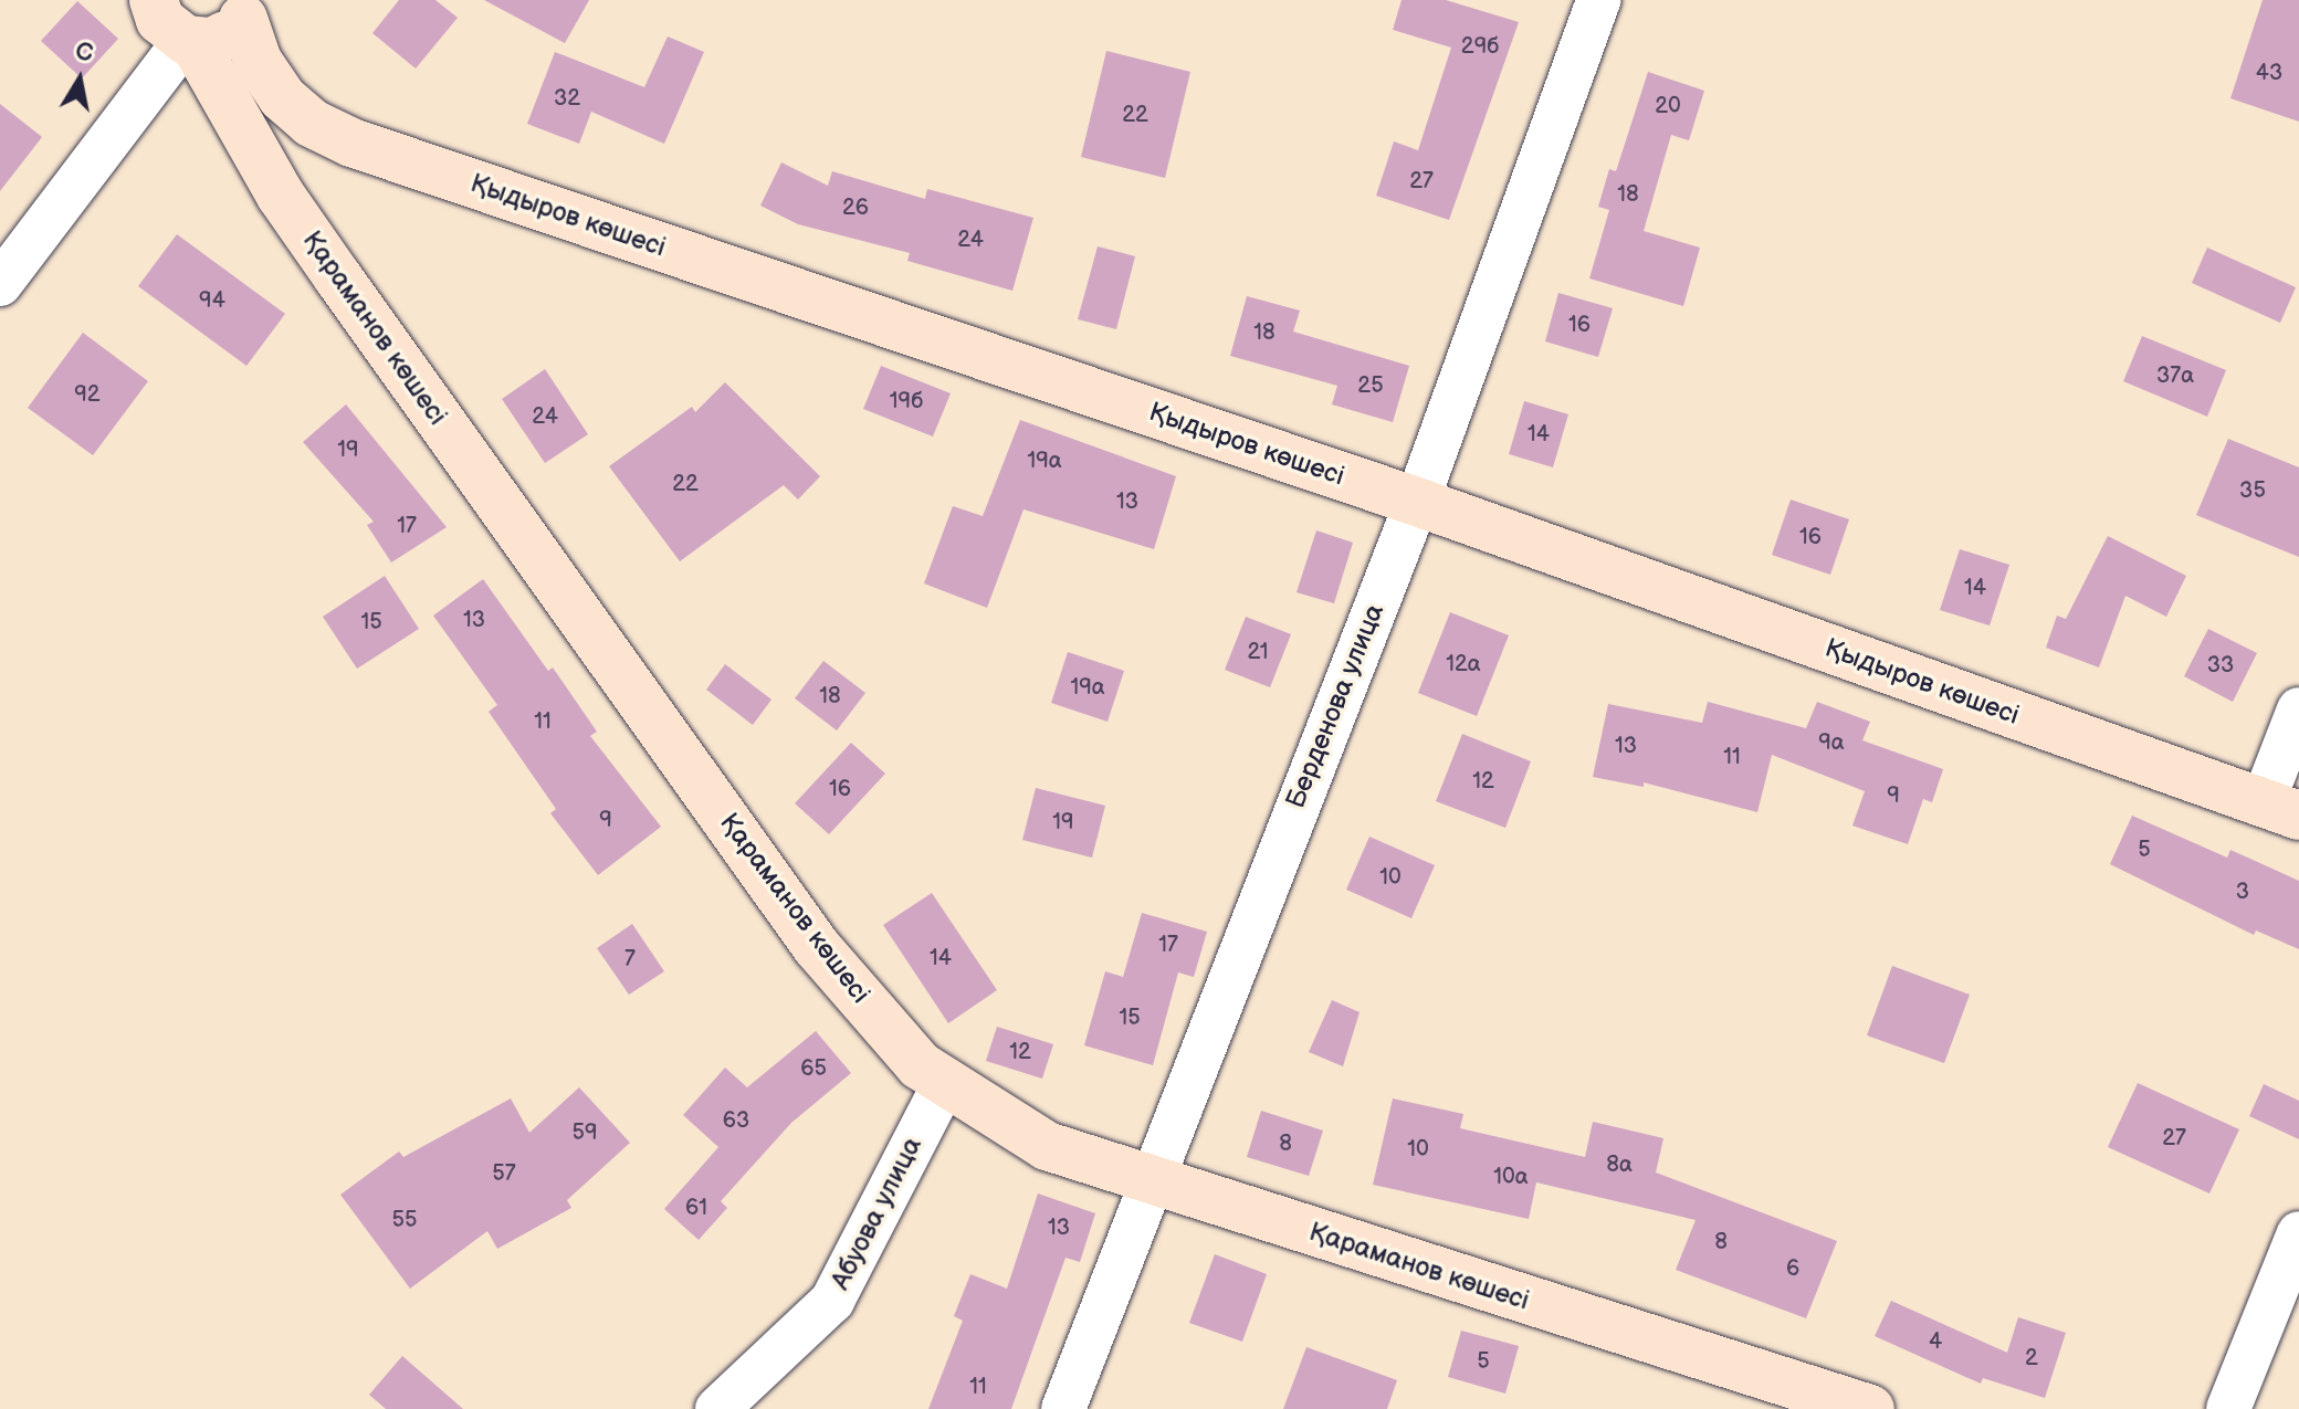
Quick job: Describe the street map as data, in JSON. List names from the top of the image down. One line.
{"streets":{"street":["Қыдыров көшесі","Қараманов көшесі","Берденова улица","Абуова улица"]},"crossings":[["Қыдыров көшесі","Берденова улица"],["Қараманов көшесі","Берденова улица"],["Қараманов көшесі","Абуова улица"]],"house_numbers":["29б","43","32","20","22","27","18","26","24","94","16","18","37а","25","92","19б","24","14","19","19а","22","35","13","17","16","14","13","15","21","12а","33","19а","18","11","9а","13","11","12","16","9","9","19","5","10","3","17","14","7","15","12","65","63","59","27","8","10","8а","57","10а","61","55","13","8","6","4","2","5","11"],"north":"top"}
